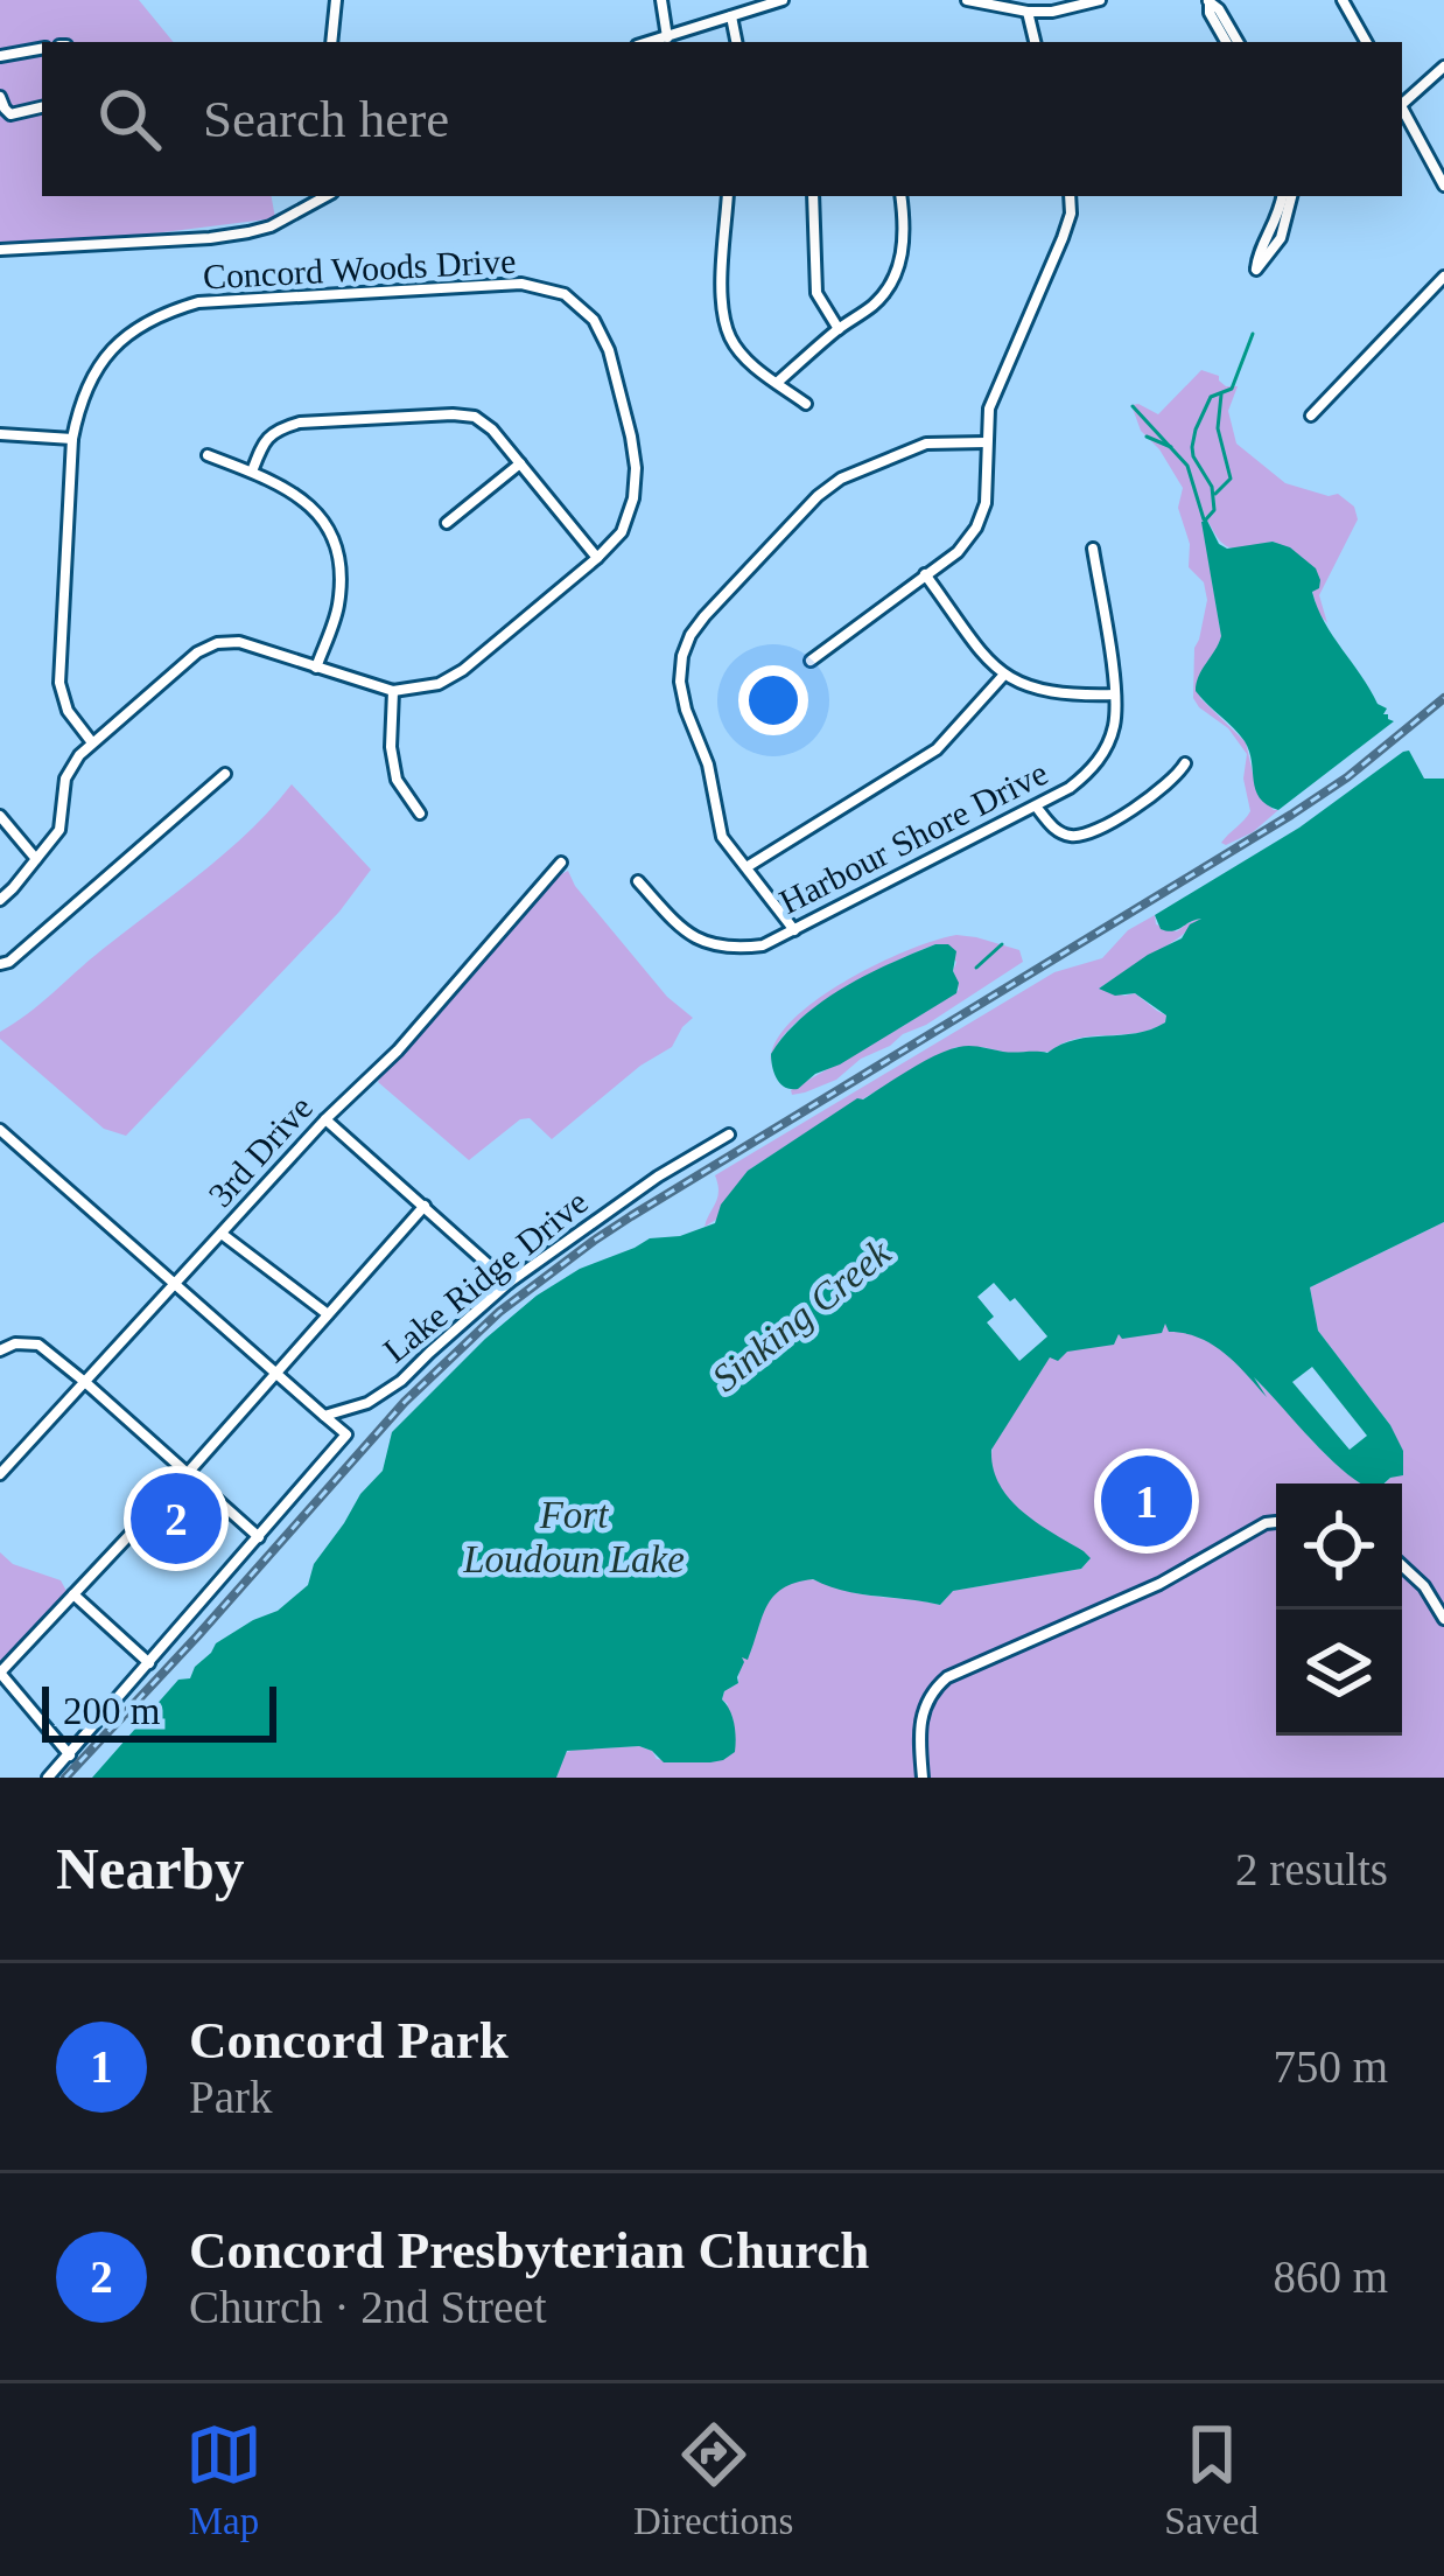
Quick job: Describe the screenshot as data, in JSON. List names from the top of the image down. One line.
{"streets":{"street":["Concord Woods Drive","Harbour Shore Drive","3rd Drive","Lake Ridge Drive"]},"water":["Sinking Creek","Fort Loudoun Lake"],"scale_bar":"200 m","page":{"search":"Search here","pins":["1","2"],"scale":"200 m","heading":["Nearby","2 results"],"list":[{"mark":"1","name":"Concord Park","note":"Park","value":"750 m"},{"mark":"2","name":"Concord Presbyterian Church","note":"Church · 2nd Street","value":"860 m"}],"nav":["Map","Directions","Saved"]}}
